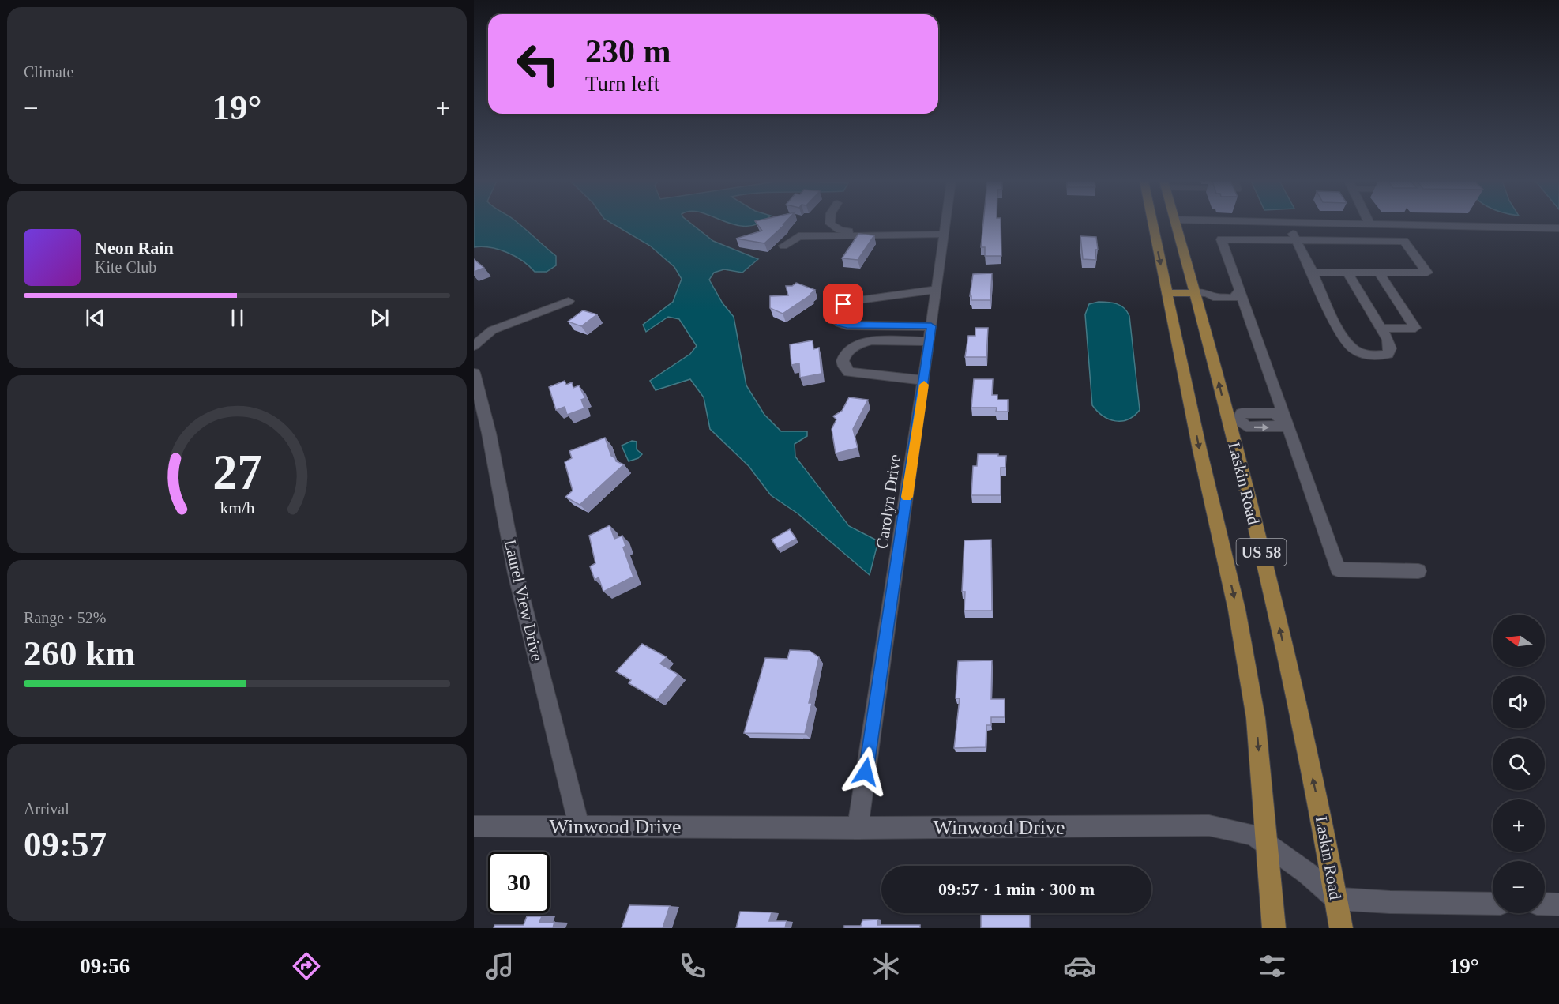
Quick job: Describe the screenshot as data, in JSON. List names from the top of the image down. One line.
{"streets":{"main road":["Laskin Road","US 58"],"street":["Carolyn Drive","Laurel View Drive","Winwood Drive"]},"crossings":[["Laskin Road","Winwood Drive"],["Carolyn Drive","Winwood Drive"],["US 58","Winwood Drive"],["Laurel View Drive","Winwood Drive"]],"north":"left","page":{"tile":["Climate",["Range · 52%","260 km"],["Arrival","09:57"]],"turn":["230 m","Turn left"],"heat":["−","19°","+"],"song":["Neon Rain","Kite Club"],"map_buttons":["+","−"],"limit":"30","trip":"09:57 · 1 min · 300 m","tabs":["09:56","19°"],"gauge":["27","km/h"]}}
